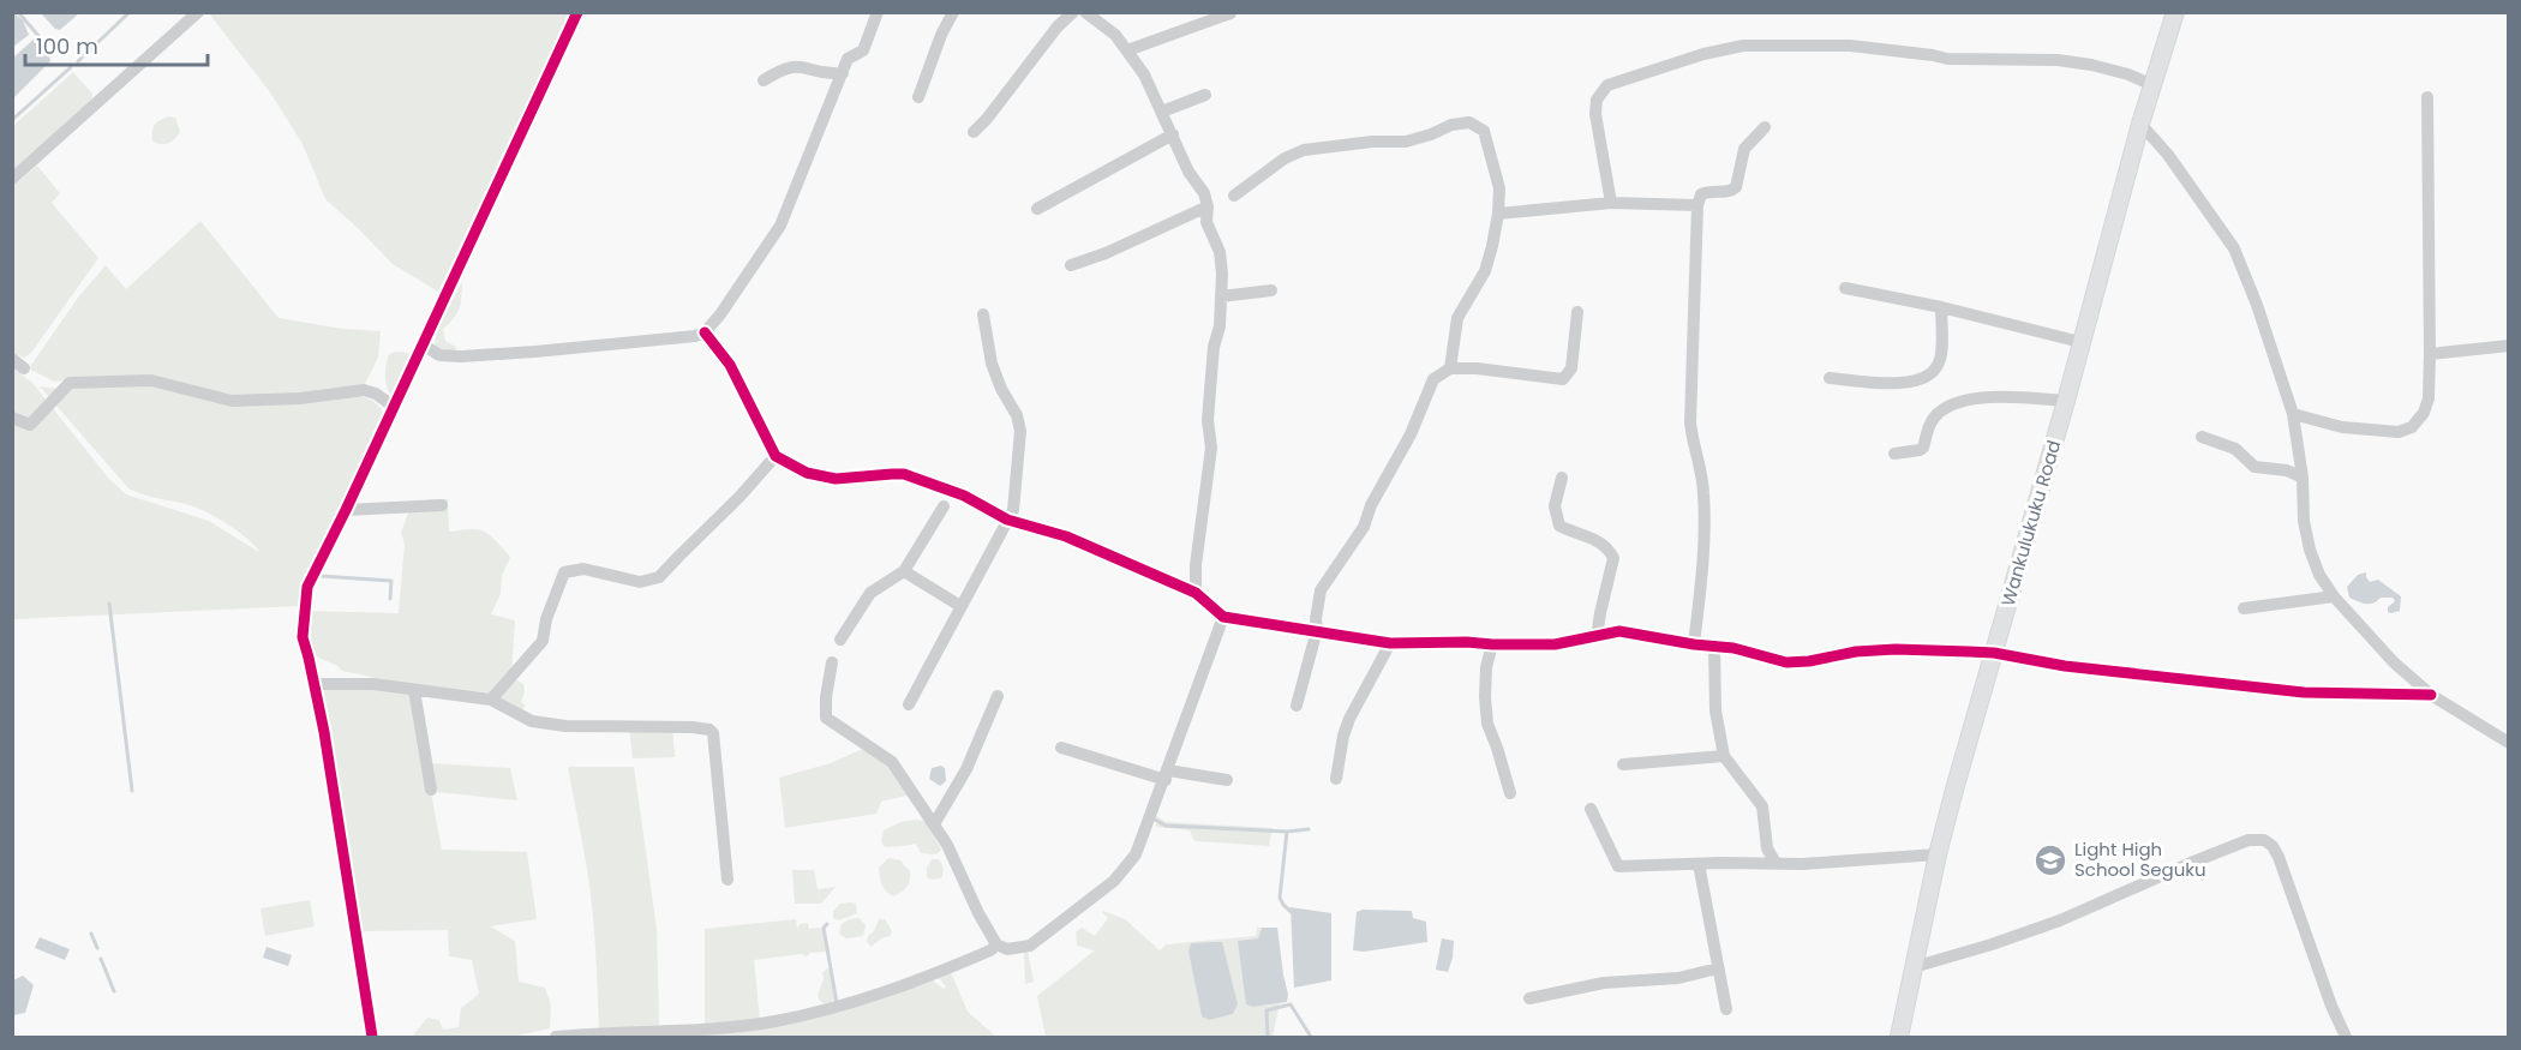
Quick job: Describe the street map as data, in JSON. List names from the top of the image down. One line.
{"streets":{"main road":["Wankulukuku Road"]},"places":{"school or university":["Light High School Seguku"]},"scale_bar":"100 m"}
